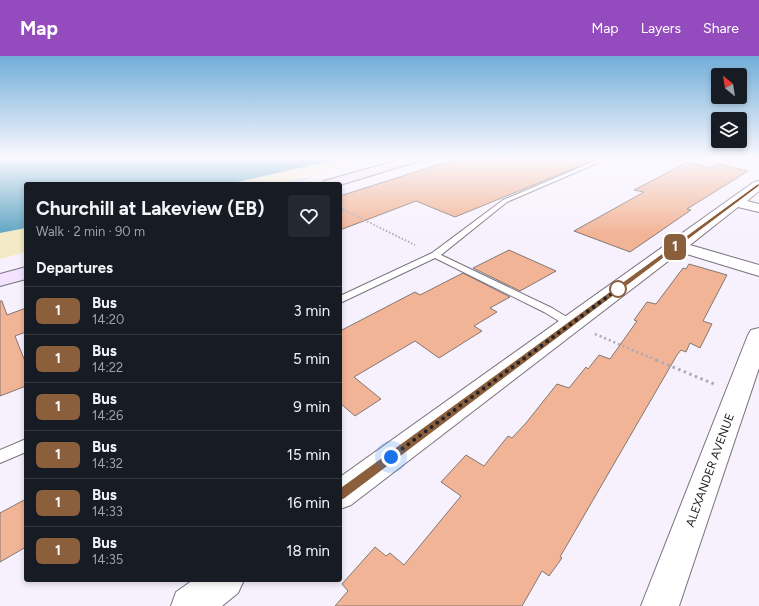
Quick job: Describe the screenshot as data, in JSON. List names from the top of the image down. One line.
{"streets":{"street":["ALEXANDER AVENUE"]},"lines":["bus line 1"],"north":"top left","page":{"header":"Map","nav":["Map","Layers","Share"],"on_map":"1","heading":[["Churchill at Lakeview (EB)","Walk · 2 min · 90 m"],"Departures"],"list":[{"mark":"1","name":"Bus","note":"14:20","value":"3 min"},{"mark":"1","name":"Bus","note":"14:22","value":"5 min"},{"mark":"1","name":"Bus","note":"14:26","value":"9 min"},{"mark":"1","name":"Bus","note":"14:32","value":"15 min"},{"mark":"1","name":"Bus","note":"14:33","value":"16 min"},{"mark":"1","name":"Bus","note":"14:35","value":"18 min"}]}}
